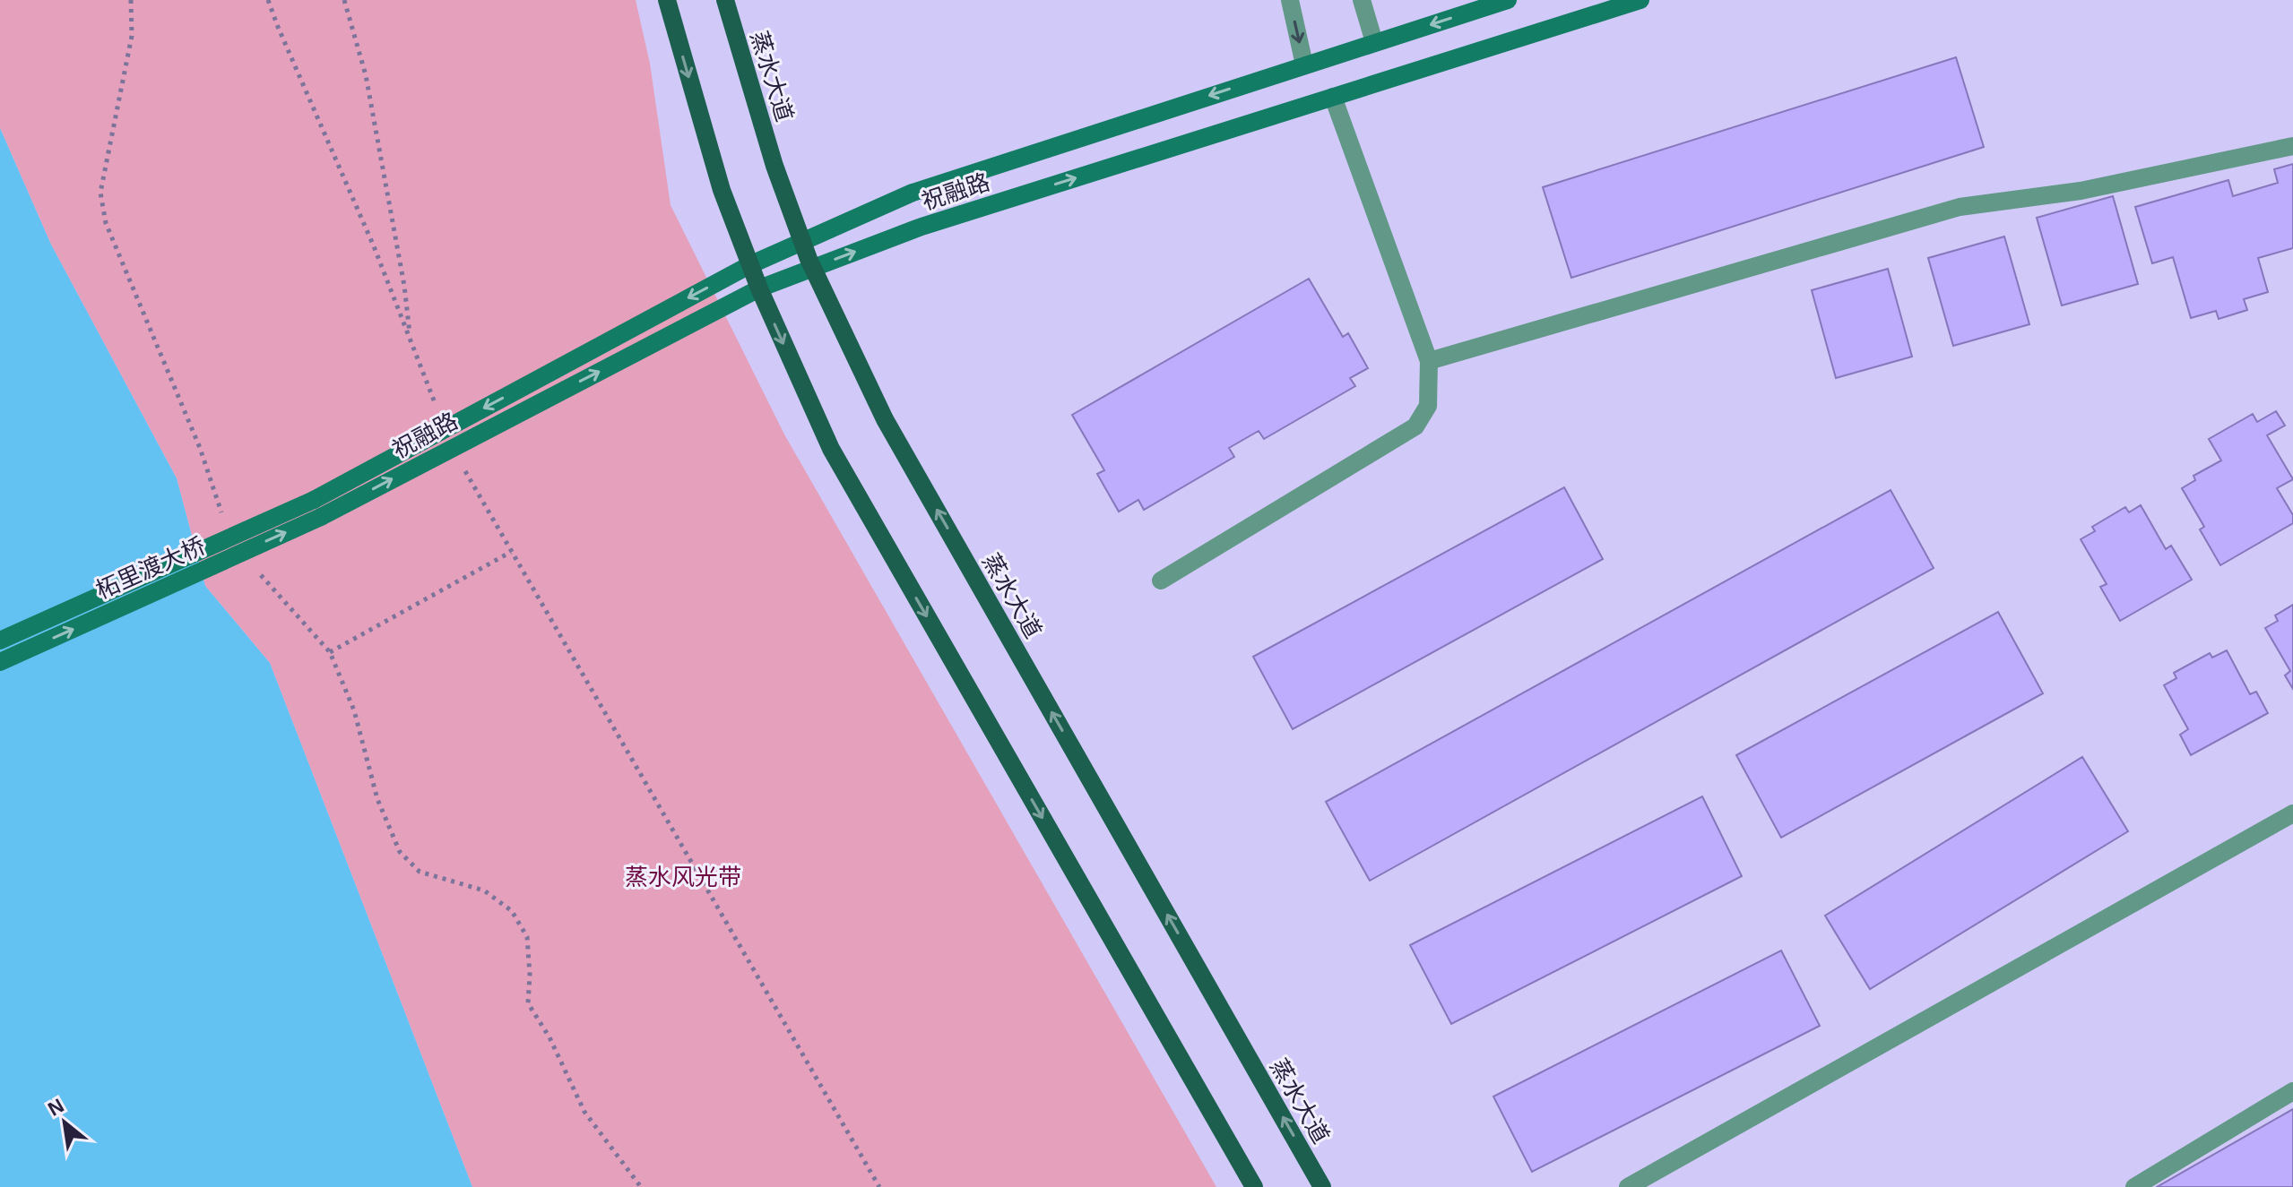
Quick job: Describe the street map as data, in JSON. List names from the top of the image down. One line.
{"streets":{"main road":["蒸水大道","祝融路","柘里渡大桥"]},"crossings":[["蒸水大道","祝融路"],["祝融路","柘里渡大桥"]],"parks":["蒸水风光带"],"north":"top left"}
